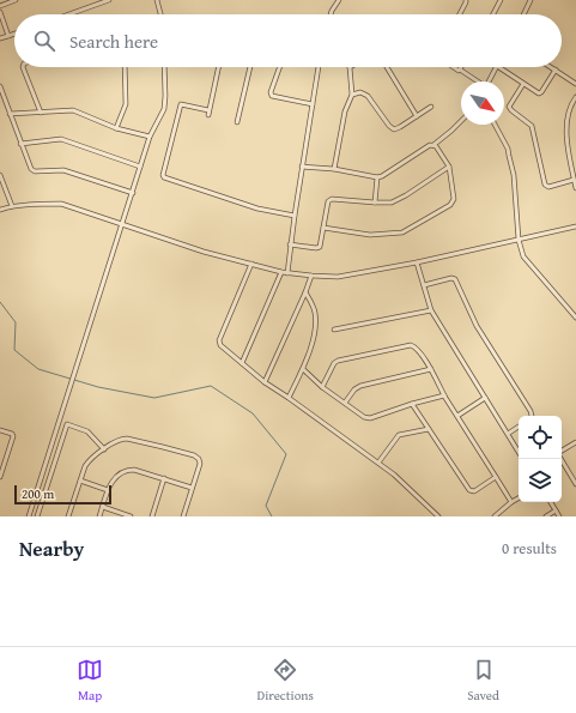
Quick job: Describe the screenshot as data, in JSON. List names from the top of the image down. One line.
{"scale_bar":"200 m","north":"bottom right","page":{"search":"Search here","scale":"200 m","heading":["Nearby","0 results"],"nav":["Map","Directions","Saved"]}}
